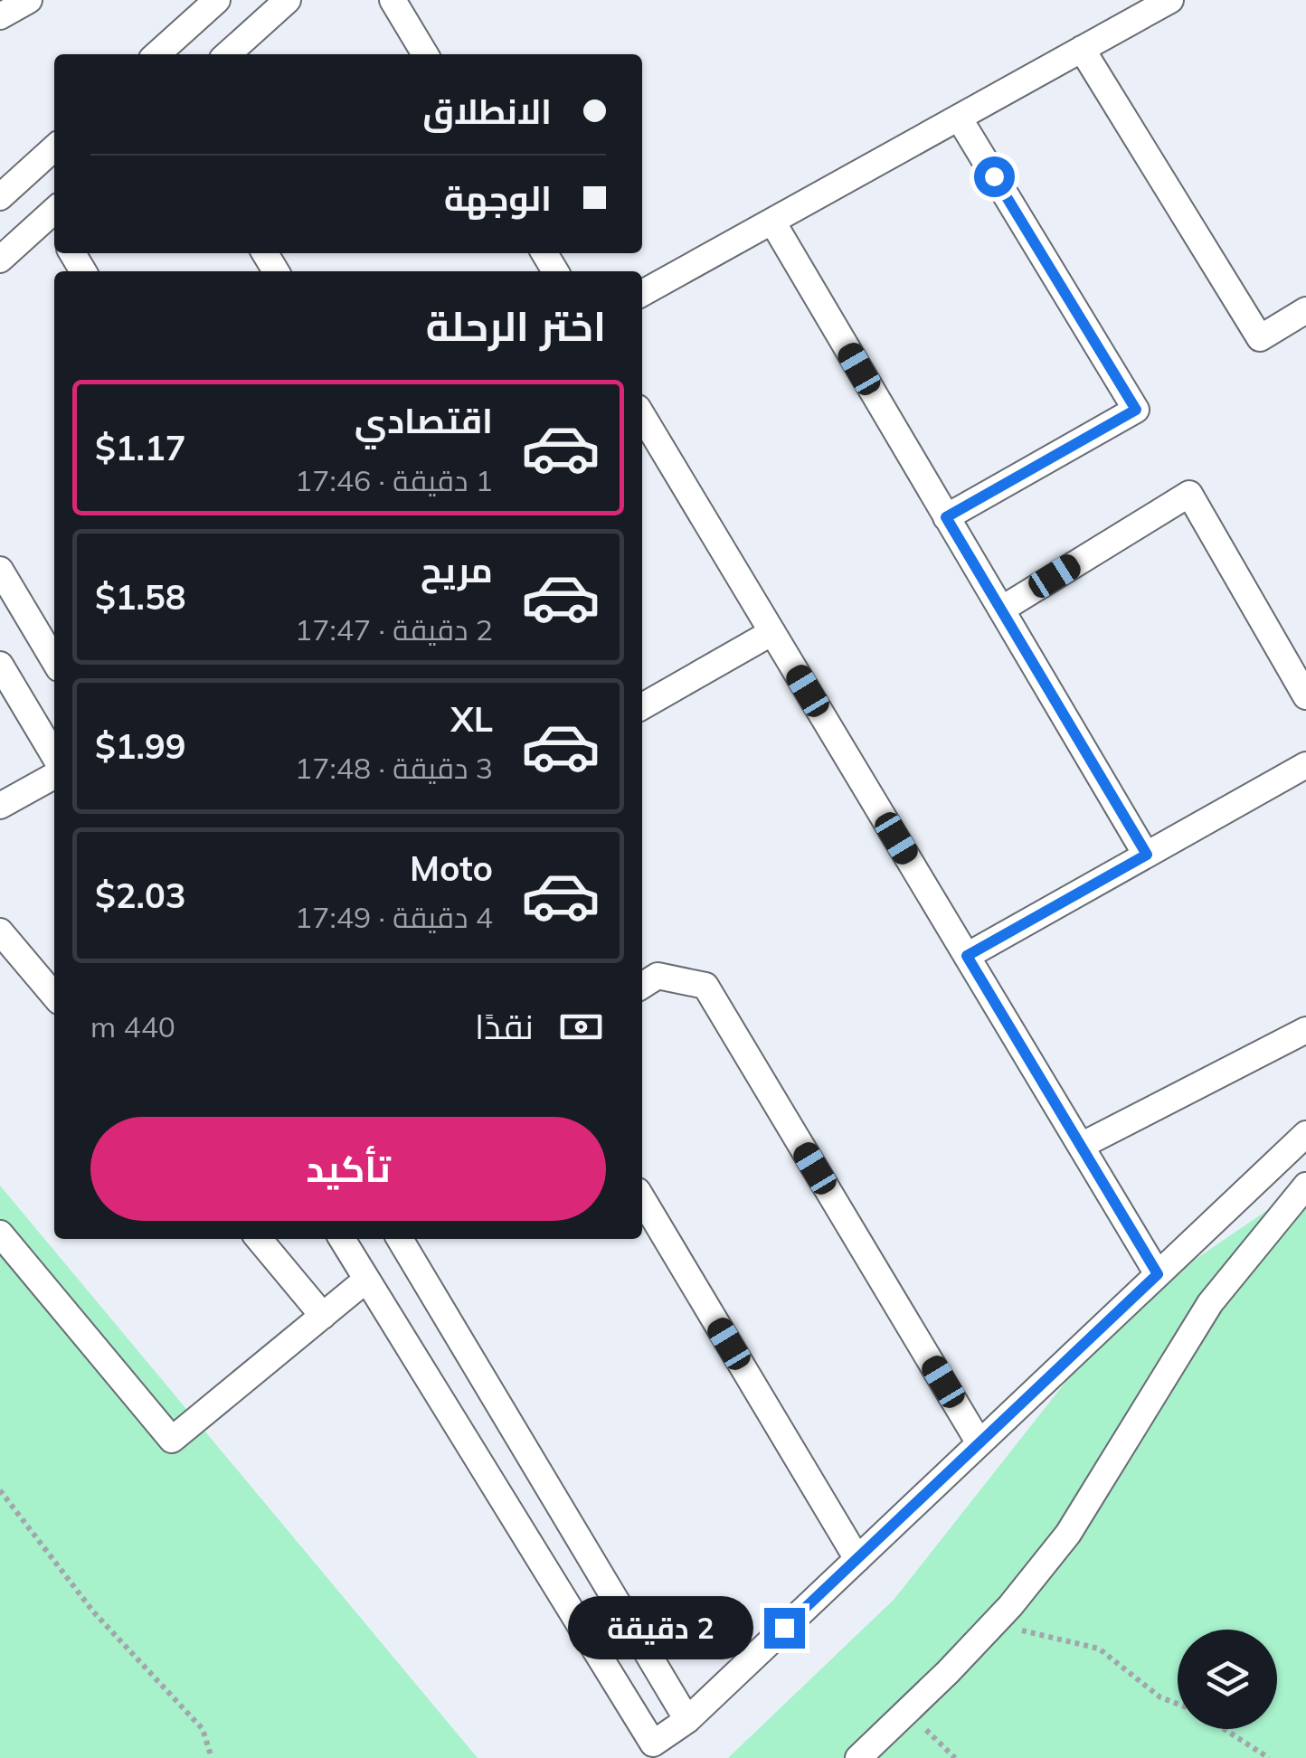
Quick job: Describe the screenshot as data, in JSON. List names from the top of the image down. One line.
{"page":{"banner":["الانطلاق","الوجهة"],"heading":"اختر الرحلة","list":[{"name":"اقتصادي","note":"1 دقيقة · 17:46","value":"$1.17"},{"name":"مريح","note":"2 دقيقة · 17:47","value":"$1.58"},{"name":"XL","note":"3 دقيقة · 17:48","value":"$1.99"},{"name":"Moto","note":"4 دقيقة · 17:49","value":"$2.03"}],"pay":["نقدًا","440 m"],"buttons":"تأكيد","bubble":"2 دقيقة"}}
